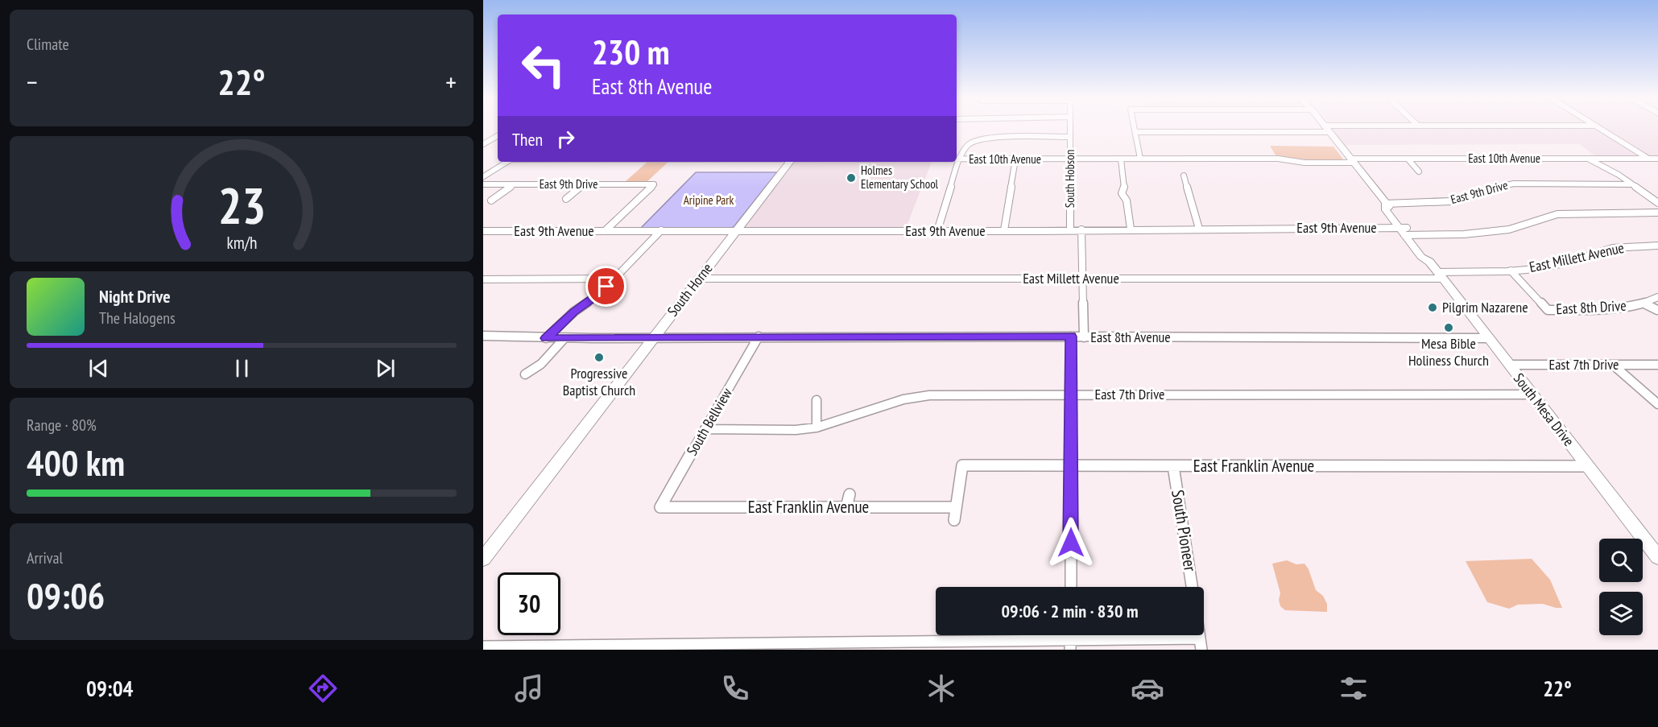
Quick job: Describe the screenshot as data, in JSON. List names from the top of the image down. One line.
{"streets":{"main road":["South Horne","South Mesa Drive"],"street":["East 10th Avenue","South Hobson","East 9th Drive","East 9th Avenue","East Millett Avenue","East 8th Drive","East 8th Avenue","East 7th Drive","South Bellview","East Franklin Avenue","South Pioneer"]},"crossings":[["East 10th Avenue","South Hobson"],["East 10th Avenue","South Mesa Drive"],["South Hobson","East 9th Avenue"],["East 9th Drive","East 9th Avenue"],["East 9th Drive","South Mesa Drive"],["East 9th Avenue","South Horne"],["East 9th Avenue","South Mesa Drive"],["East Millett Avenue","South Horne"],["East Millett Avenue","East 8th Drive"],["East Millett Avenue","South Mesa Drive"],["South Horne","East 8th Avenue"],["East 8th Avenue","South Mesa Drive"],["East 8th Avenue","South Bellview"],["East 7th Drive","South Mesa Drive"],["East 7th Drive","South Bellview"],["South Mesa Drive","East Franklin Avenue"],["South Bellview","East Franklin Avenue"],["East Franklin Avenue","South Pioneer"]],"parks":["Aripine Park"],"places":["Holmes Elementary School","Pilgrim Nazarene","Mesa Bible Holiness Church","Progressive Baptist Church"],"page":{"tile":["Climate",["Range · 80%","400 km"],["Arrival","09:06"]],"turn":["230 m","East 8th Avenue"],"heat":["−","22°","+"],"then":"Then","song":["Night Drive","The Halogens"],"limit":"30","trip":"09:06 · 2 min · 830 m","tabs":["09:04","22°"],"gauge":["23","km/h"]}}
